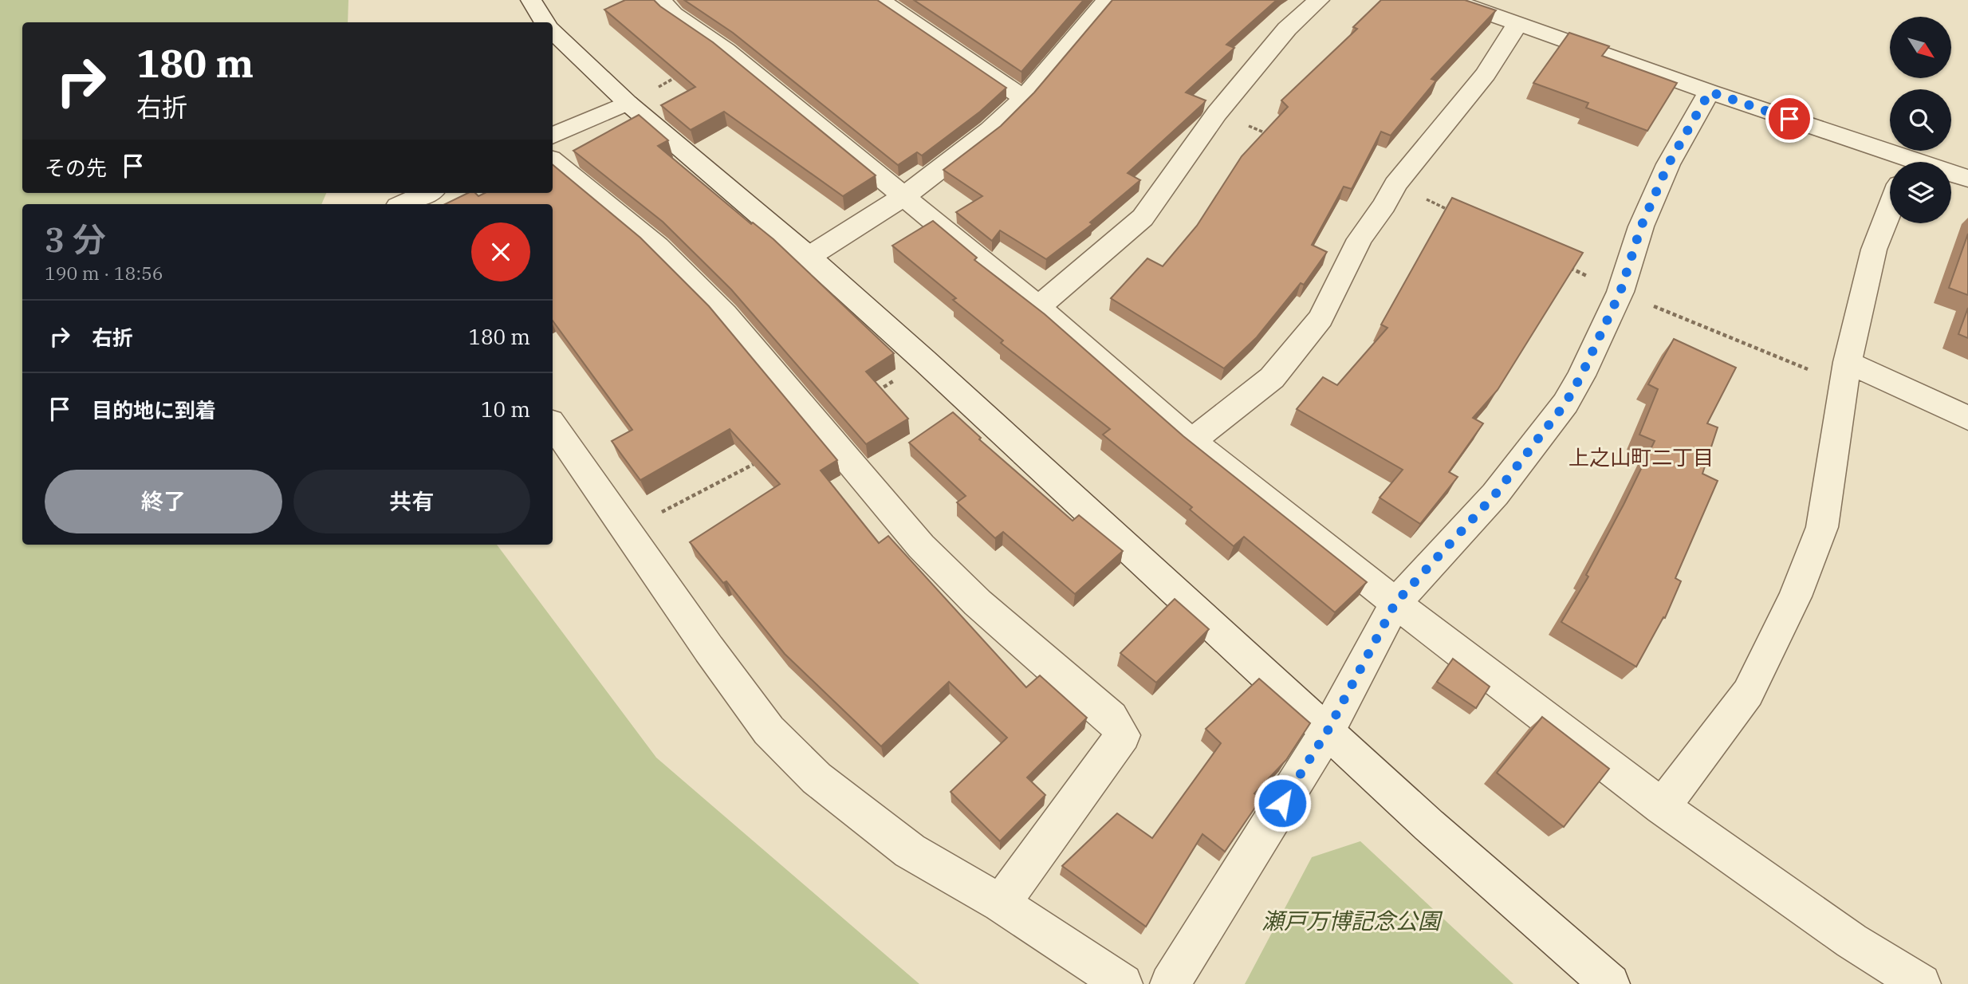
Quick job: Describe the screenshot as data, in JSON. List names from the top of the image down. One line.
{"districts":["上之山町二丁目"],"parks":["瀬戸万博記念公園"],"north":"bottom right","page":{"turn":["180 m","右折"],"then":"その先","heading":["3 分","190 m · 18:56"],"list":[{"name":"右折","value":"180 m"},{"name":"目的地に到着","value":"10 m"}],"buttons":["終了","共有"]}}
